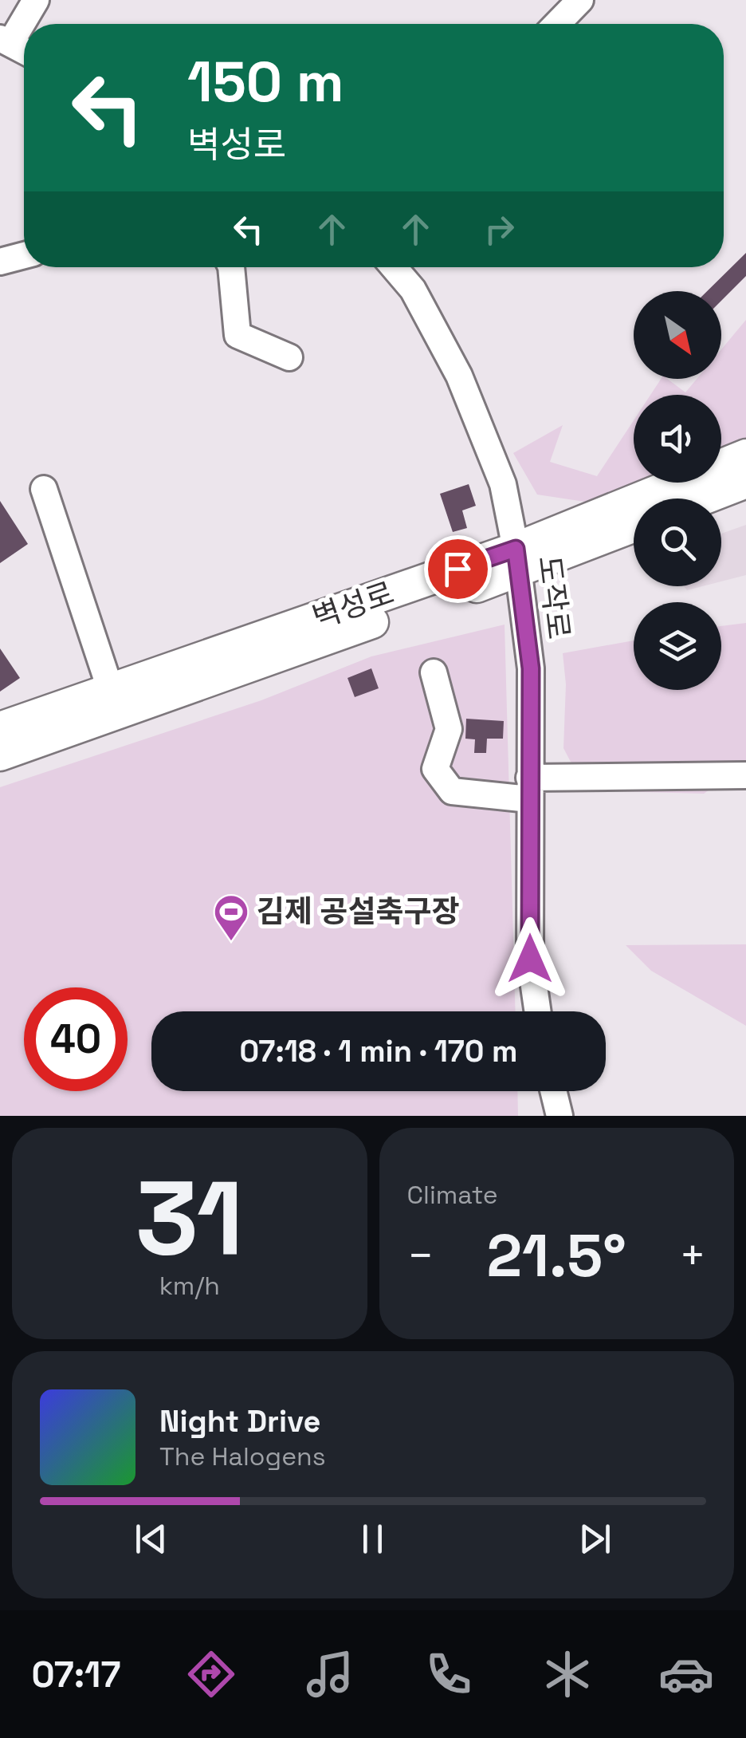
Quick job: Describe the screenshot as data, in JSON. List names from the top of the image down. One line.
{"streets":{"main road":["벽성로"],"street":["도작로"]},"crossings":[["도작로","벽성로"]],"places":{"sports":["김제 공설축구장"]},"north":"bottom right","page":{"turn":["150 m","벽성로"],"limit":"40","trip":"07:18 · 1 min · 170 m","tile":[["31","km/h"],"Climate"],"heat":["−","21.5°","+"],"song":["Night Drive","The Halogens"],"tabs":"07:17"}}
